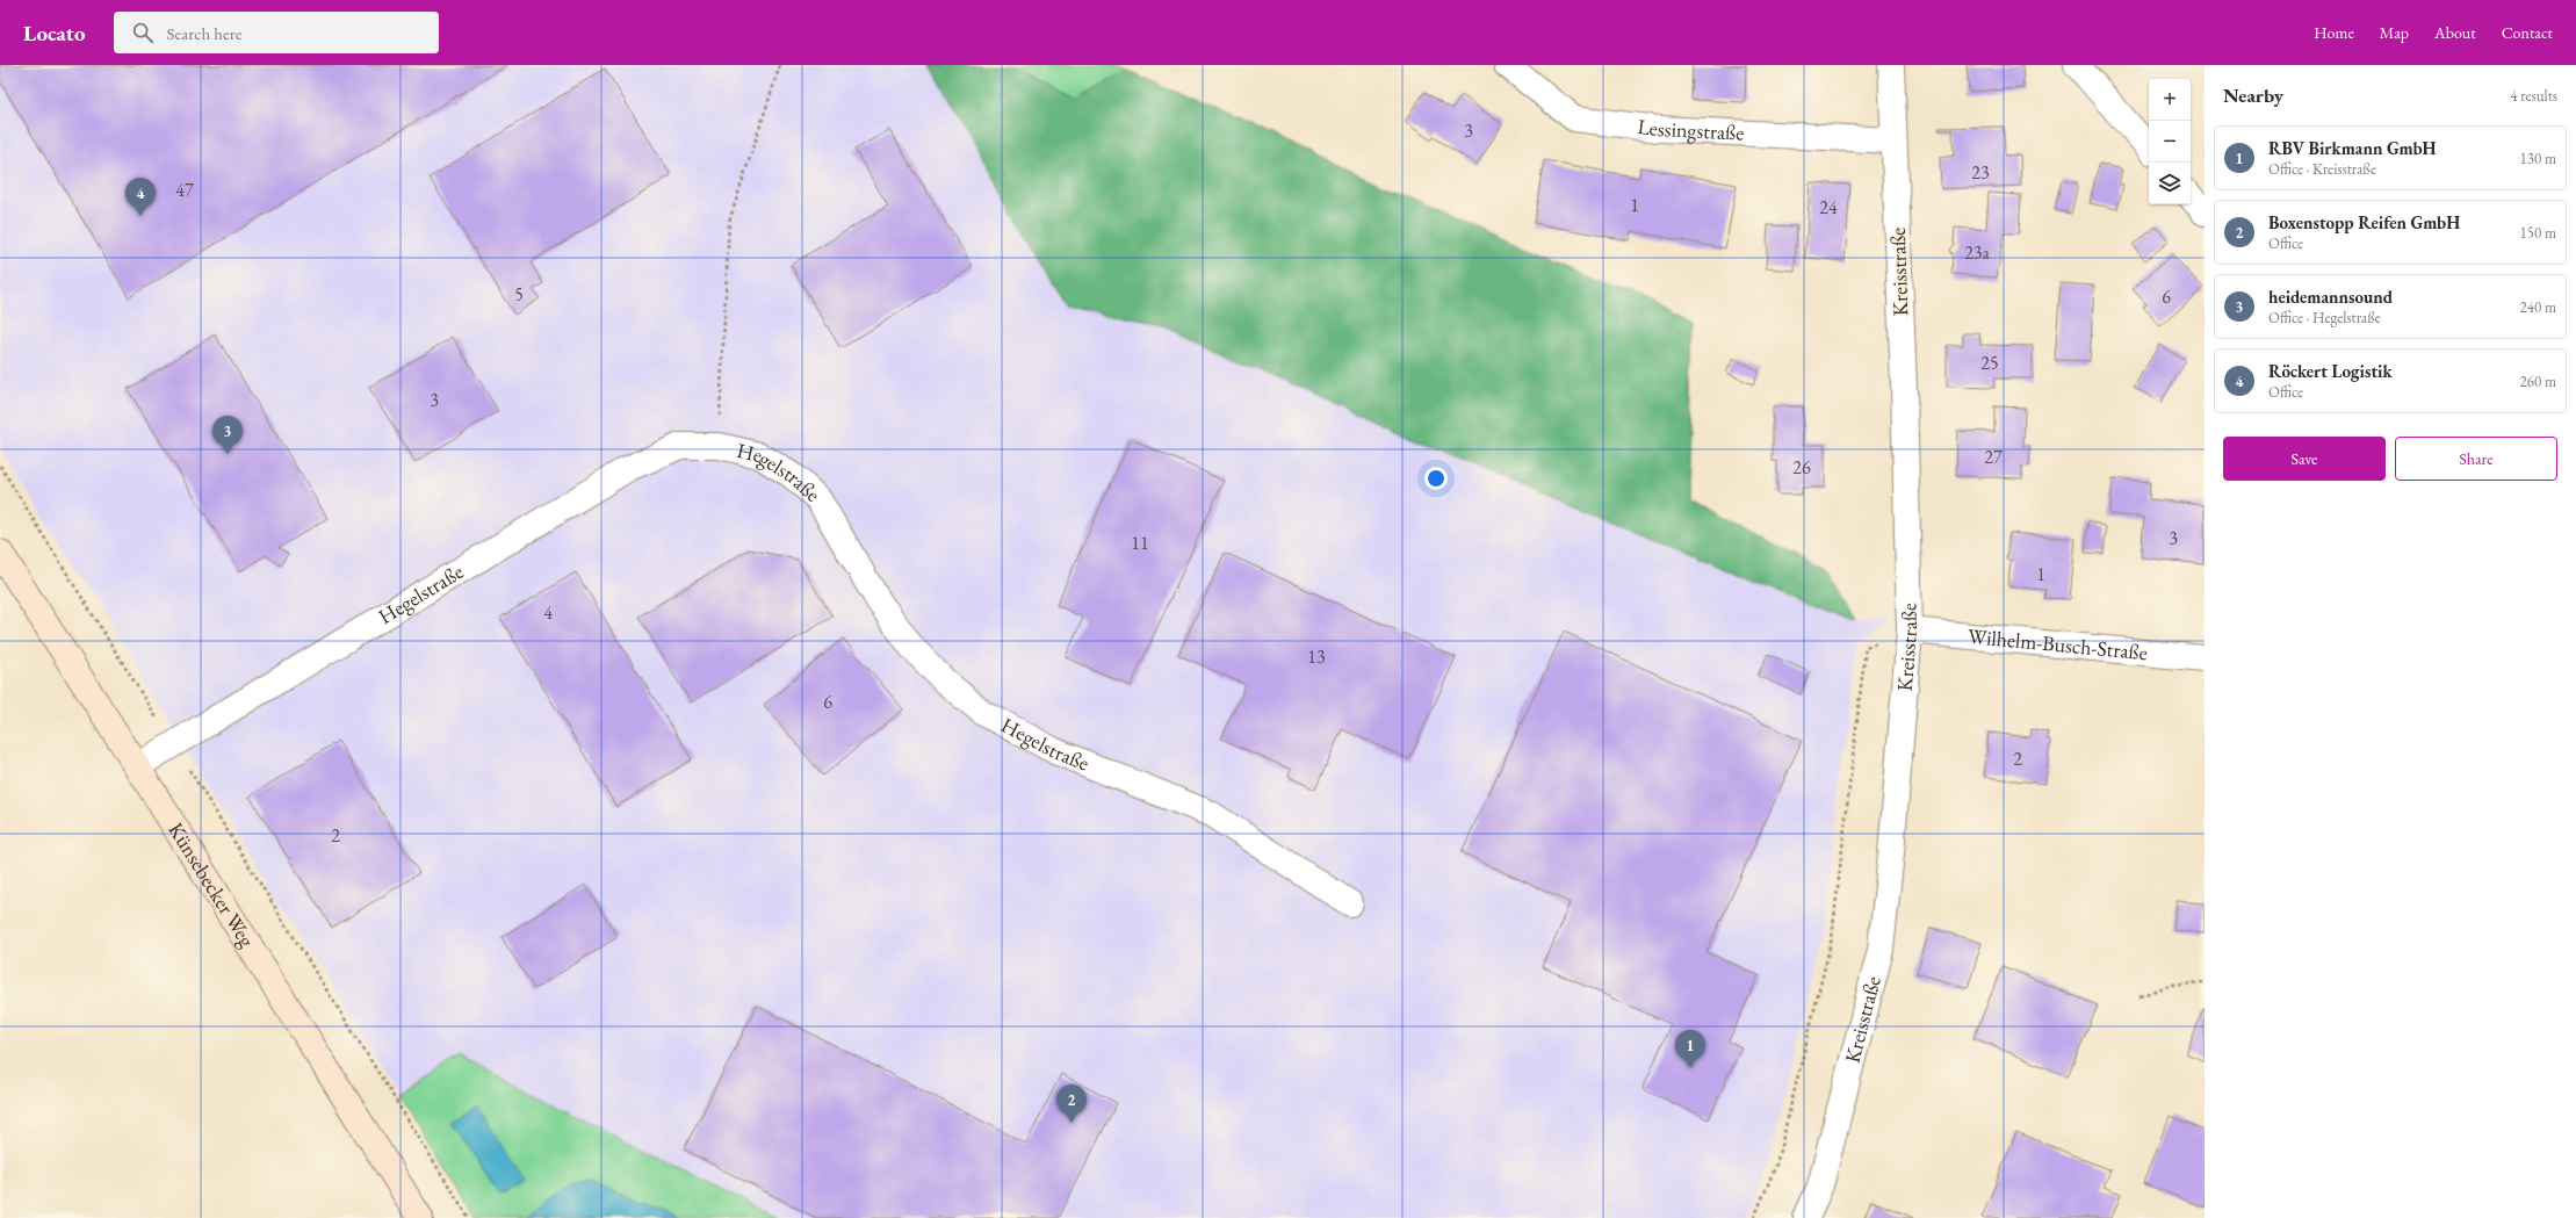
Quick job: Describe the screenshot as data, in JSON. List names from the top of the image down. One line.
{"streets":{"street":["Lessingstraße","Kreisstraße","Hegelstraße","Wilhelm-Busch-Straße","Künsebecker Weg"]},"crossings":[["Lessingstraße","Kreisstraße"],["Kreisstraße","Wilhelm-Busch-Straße"],["Hegelstraße","Künsebecker Weg"]],"house_numbers":["3","23","47","1","24","23a","5","6","25","3","27","26","3","11","1","4","13","6","2","2"],"page":{"header":"Locato","search":"Search here","nav":["Home","Map","About","Contact"],"heading":["Nearby","4 results"],"map_buttons":["+","−"],"list":[{"mark":"1","name":"RBV Birkmann GmbH","note":"Office · Kreisstraße","value":"130 m"},{"mark":"2","name":"Boxenstopp Reifen GmbH","note":"Office","value":"150 m"},{"mark":"3","name":"heidemannsound","note":"Office · Hegelstraße","value":"240 m"},{"mark":"4","name":"Röckert Logistik","note":"Office","value":"260 m"}],"pins":["4","3","1","2"],"buttons":["Save","Share"]}}
